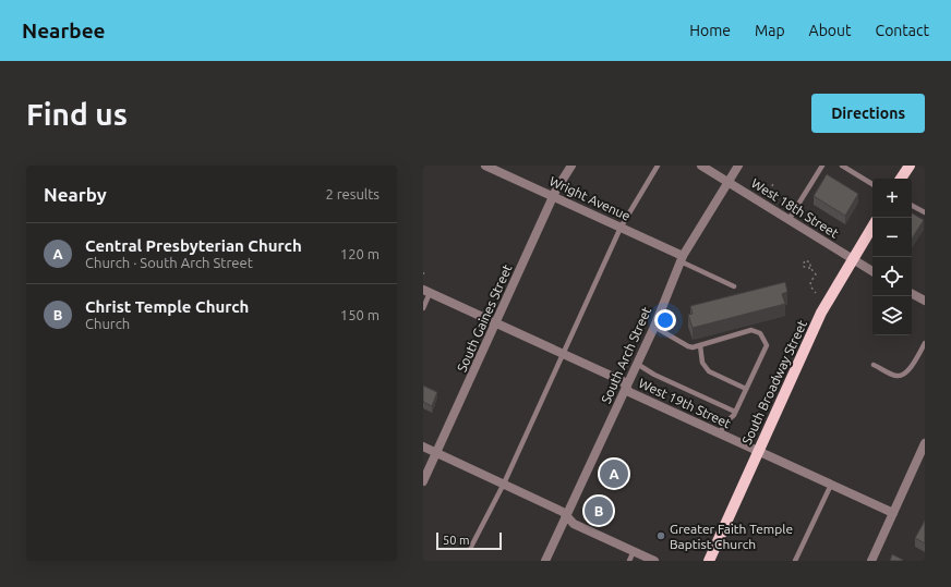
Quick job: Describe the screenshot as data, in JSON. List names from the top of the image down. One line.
{"streets":{"main road":["South Broadway Street"],"street":["Wright Avenue","West 18th Street","South Gaines Street","South Arch Street","West 19th Street"]},"crossings":[["Wright Avenue","South Gaines Street"],["Wright Avenue","South Arch Street"],["West 18th Street","South Arch Street"],["West 18th Street","South Broadway Street"],["South Gaines Street","West 19th Street"],["South Arch Street","West 19th Street"],["South Broadway Street","West 19th Street"]],"places":["Greater Faith Temple Baptist Church"],"scale_bar":"50 m","page":{"header":"Nearbee","nav":["Home","Map","About","Contact"],"buttons":"Directions","title":"Find us","heading":["Nearby","2 results"],"map_buttons":["+","−"],"list":[{"mark":"A","name":"Central Presbyterian Church","note":"Church · South Arch Street","value":"120 m"},{"mark":"B","name":"Christ Temple Church","note":"Church","value":"150 m"}],"pins":["A","B"],"scale":"50 m"}}
